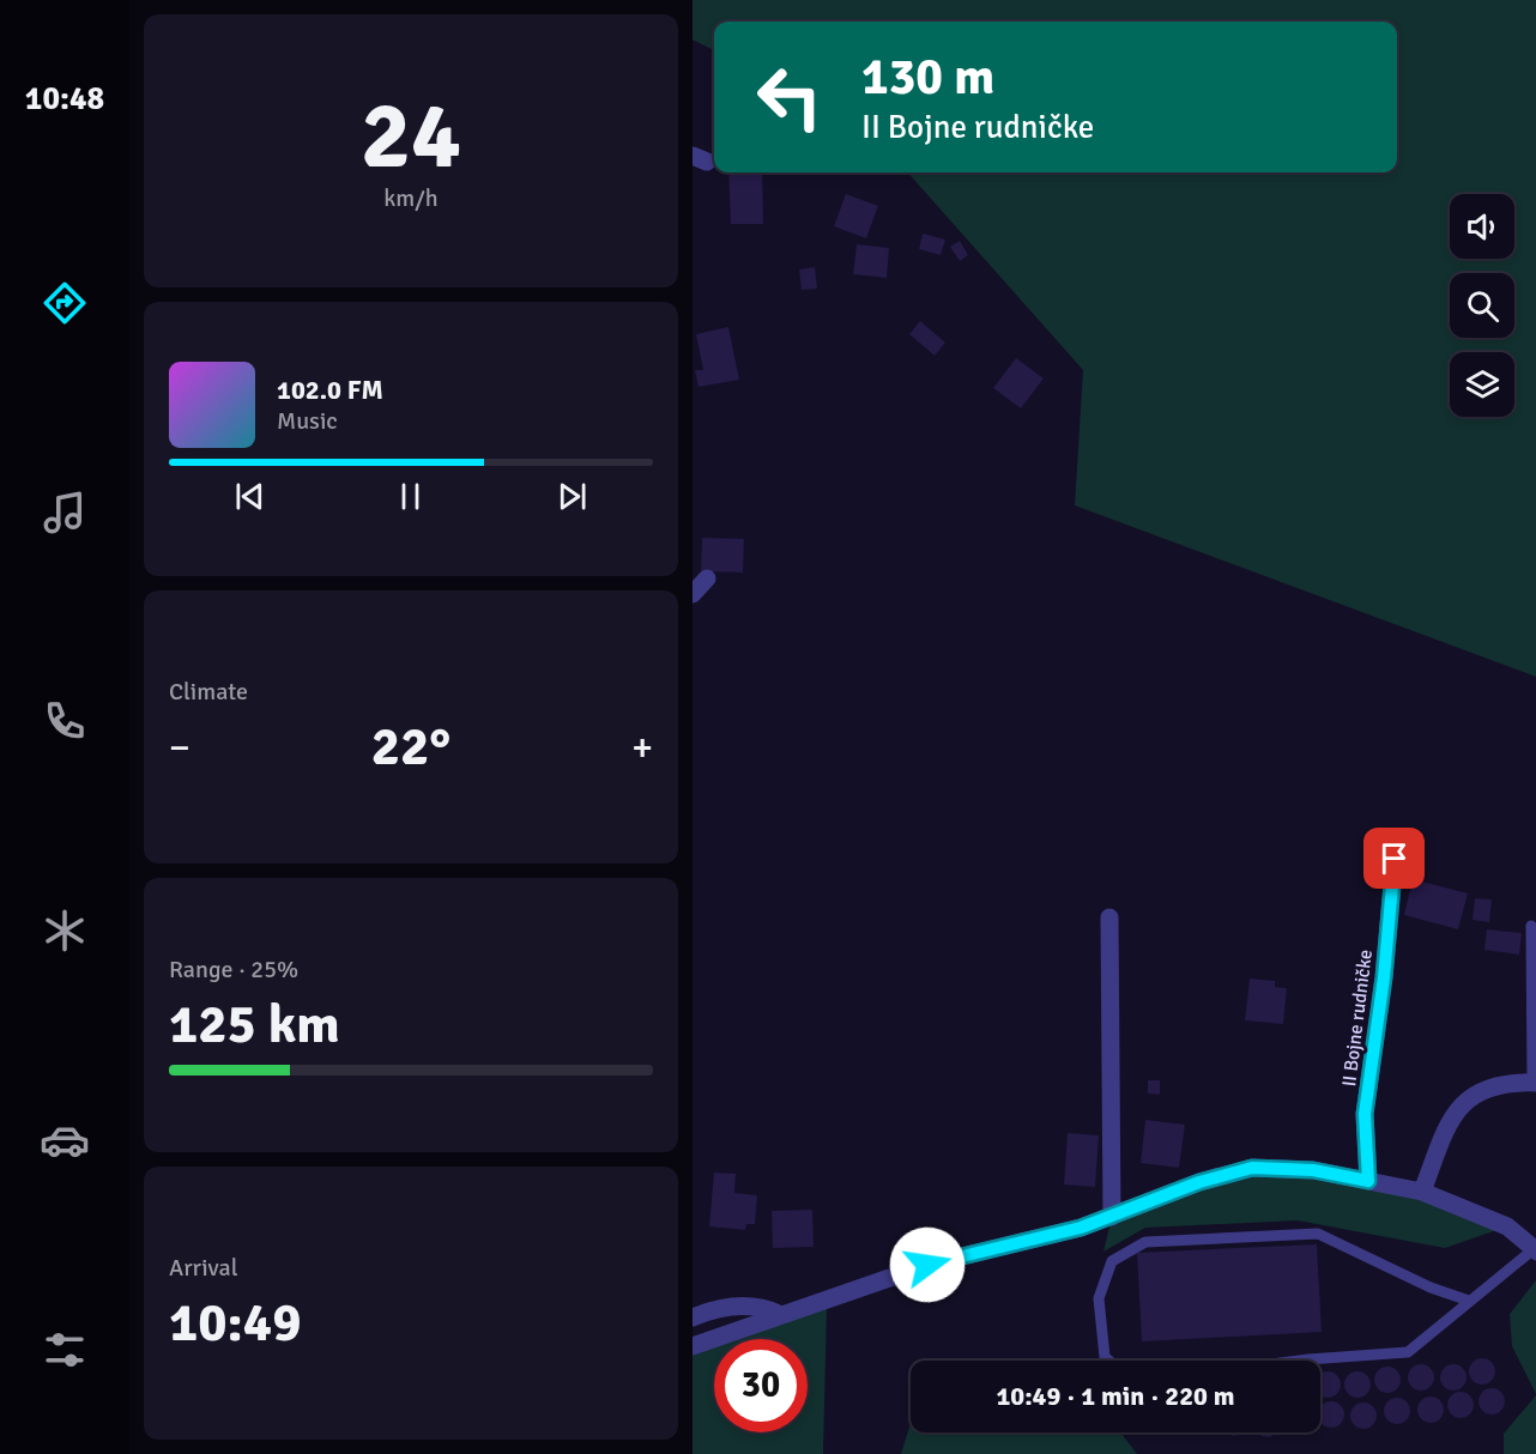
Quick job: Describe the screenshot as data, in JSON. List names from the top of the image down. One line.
{"streets":{"street":["II Bojne rudničke"]},"page":{"tabs":"10:48","tile":[["24","km/h"],"Climate",["Range · 25%","125 km"],["Arrival","10:49"]],"turn":["130 m","II Bojne rudničke"],"song":["102.0 FM","Music"],"heat":["−","22°","+"],"limit":"30","trip":"10:49 · 1 min · 220 m"}}
